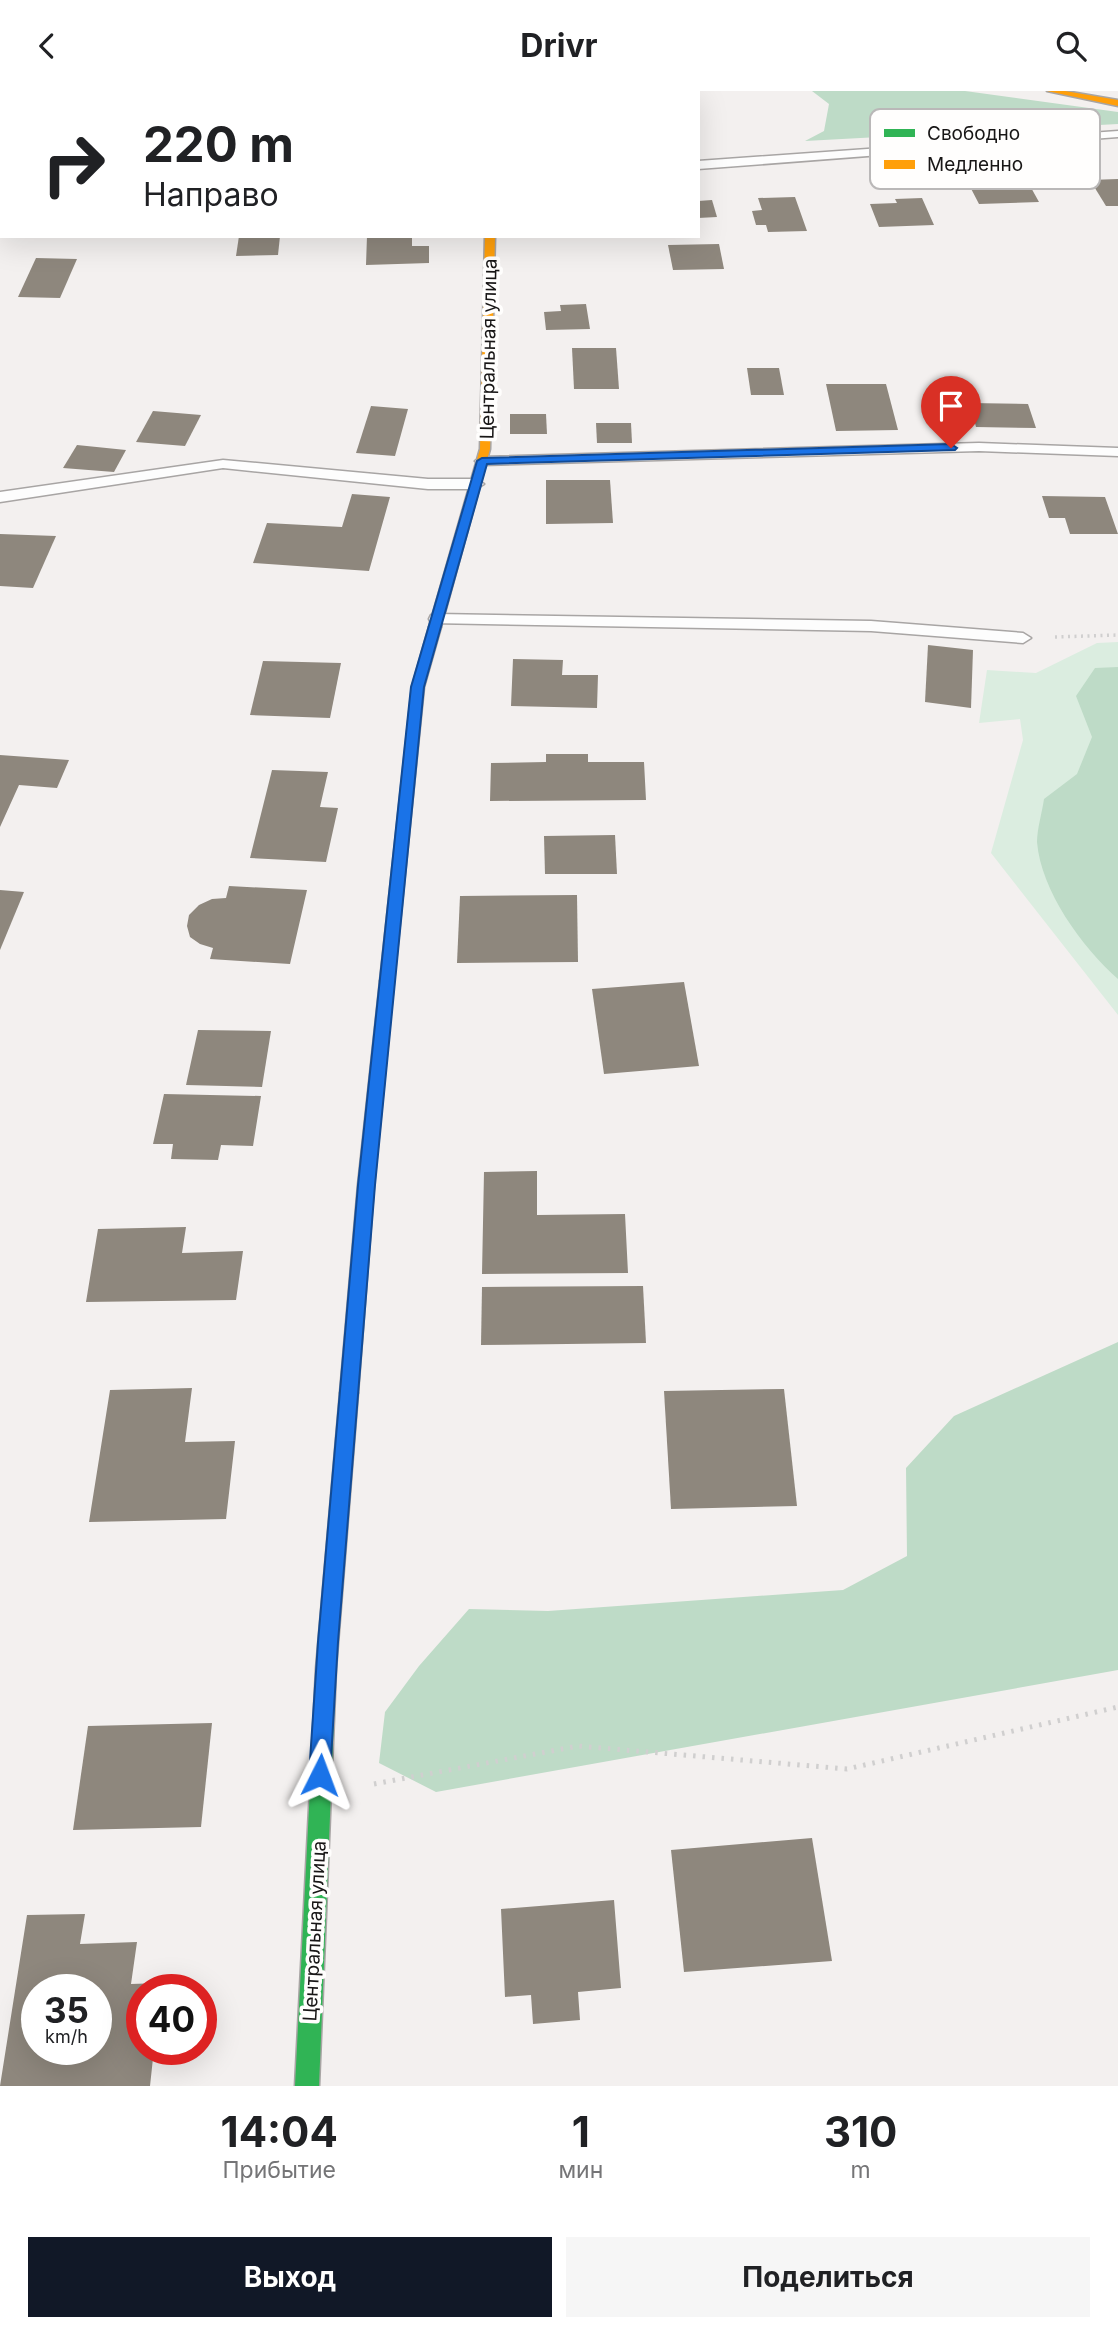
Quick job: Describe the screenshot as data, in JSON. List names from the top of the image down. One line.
{"streets":{"street":["Центральная улица"]},"legend":["Свободно","Медленно"],"page":{"header":"Drivr","turn":["220 m","Направо"],"speed":"35 km/h","limit":"40","eta":["14:04","Прибытие","1","мин","310","m"],"buttons":["Выход","Поделиться"]}}
